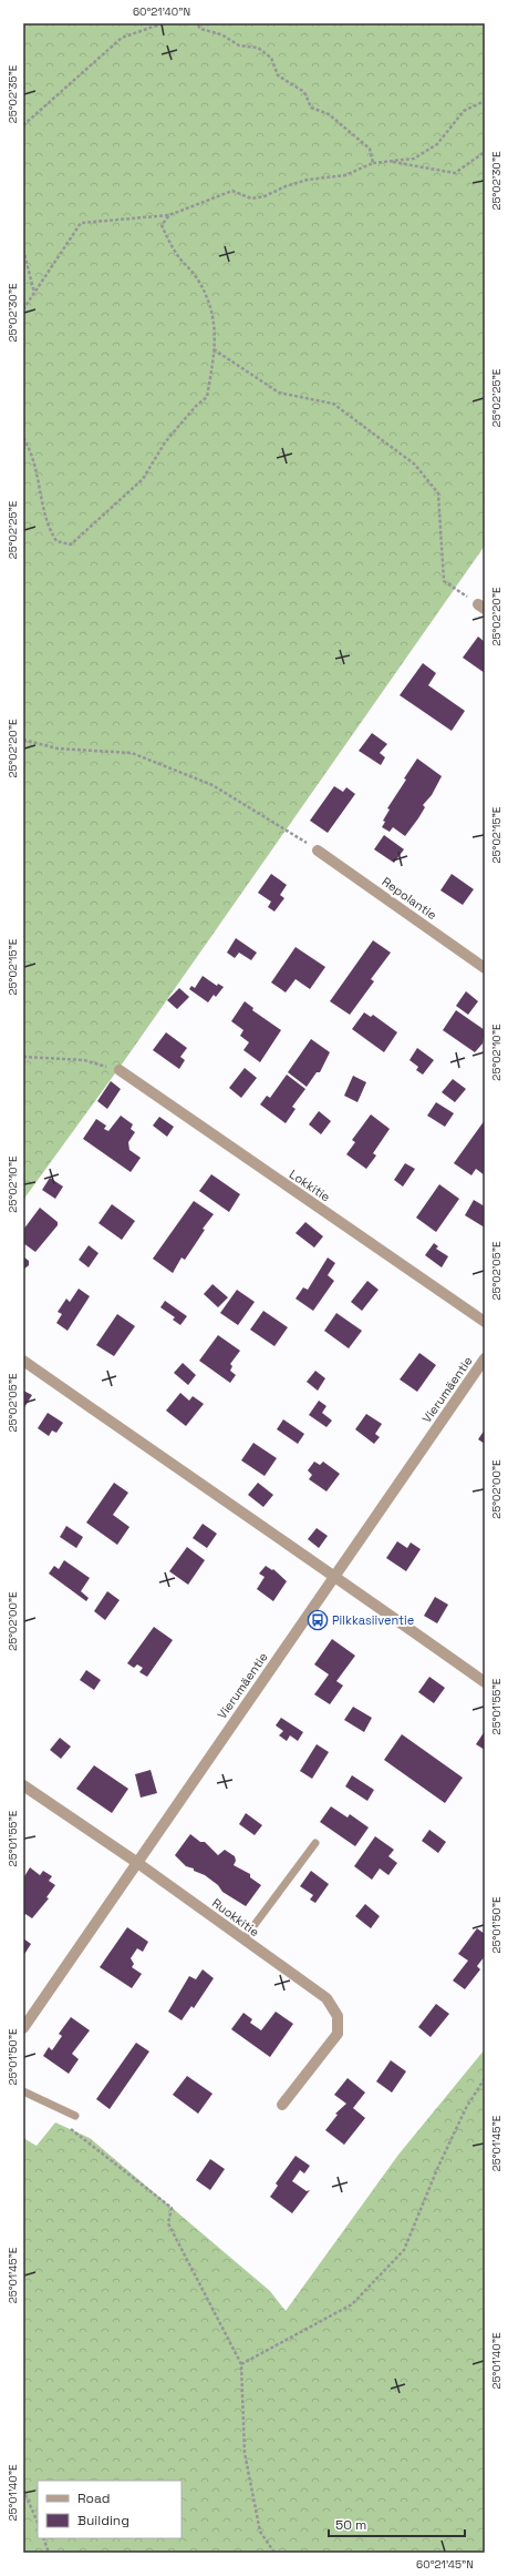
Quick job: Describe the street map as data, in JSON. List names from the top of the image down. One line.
{"streets":{"street":["Repolantie","Lokkitie","Vierumäentie","Ruokkitie"]},"crossings":[["Vierumäentie","Ruokkitie"]],"places":{"bus stop":["Pilkkasiiventie"]},"legend":["Road","Building"],"scale_bar":"50 m","coordinates":["60°21'40\"N","25°02'35\"E","25°02'30\"E","25°02'25\"E","25°02'20\"E","25°02'15\"E","25°02'10\"E","25°02'05\"E","25°02'00\"E","25°01'55\"E","25°01'50\"E","25°01'45\"E","25°01'40\"E","60°21'45\"N"]}
